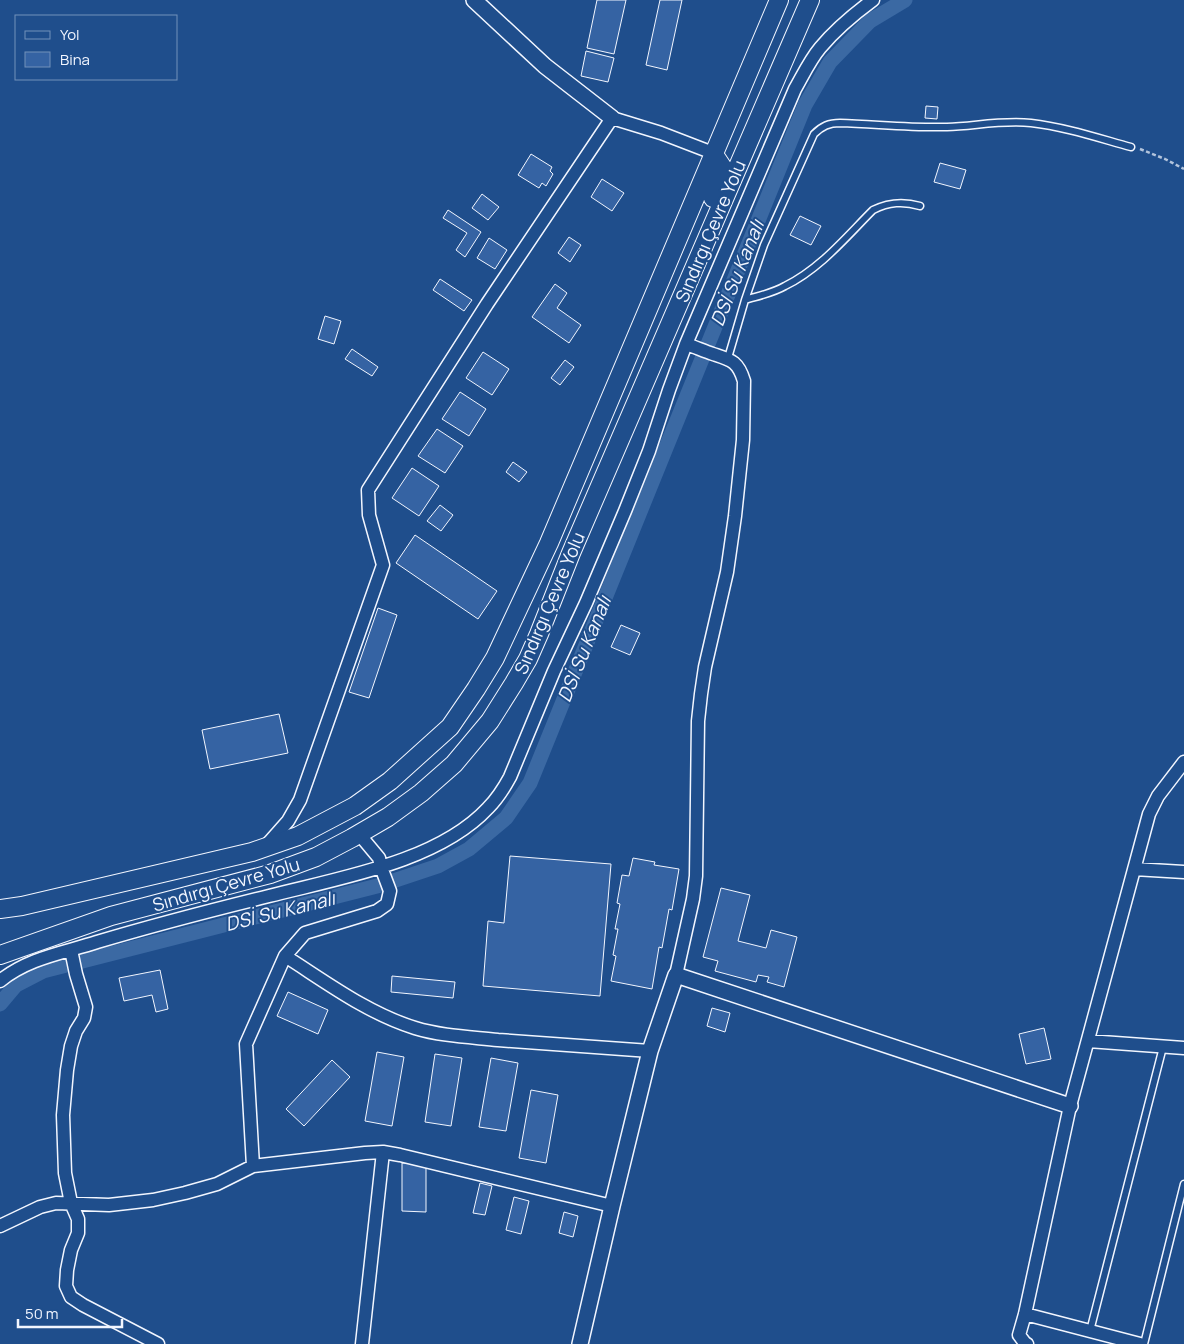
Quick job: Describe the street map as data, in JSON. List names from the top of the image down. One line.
{"streets":{"main road":["Sındırgı Çevre Yolu"]},"water":["DSİ Su Kanalı"],"legend":["Yol","Bina"],"scale_bar":"50 m"}
